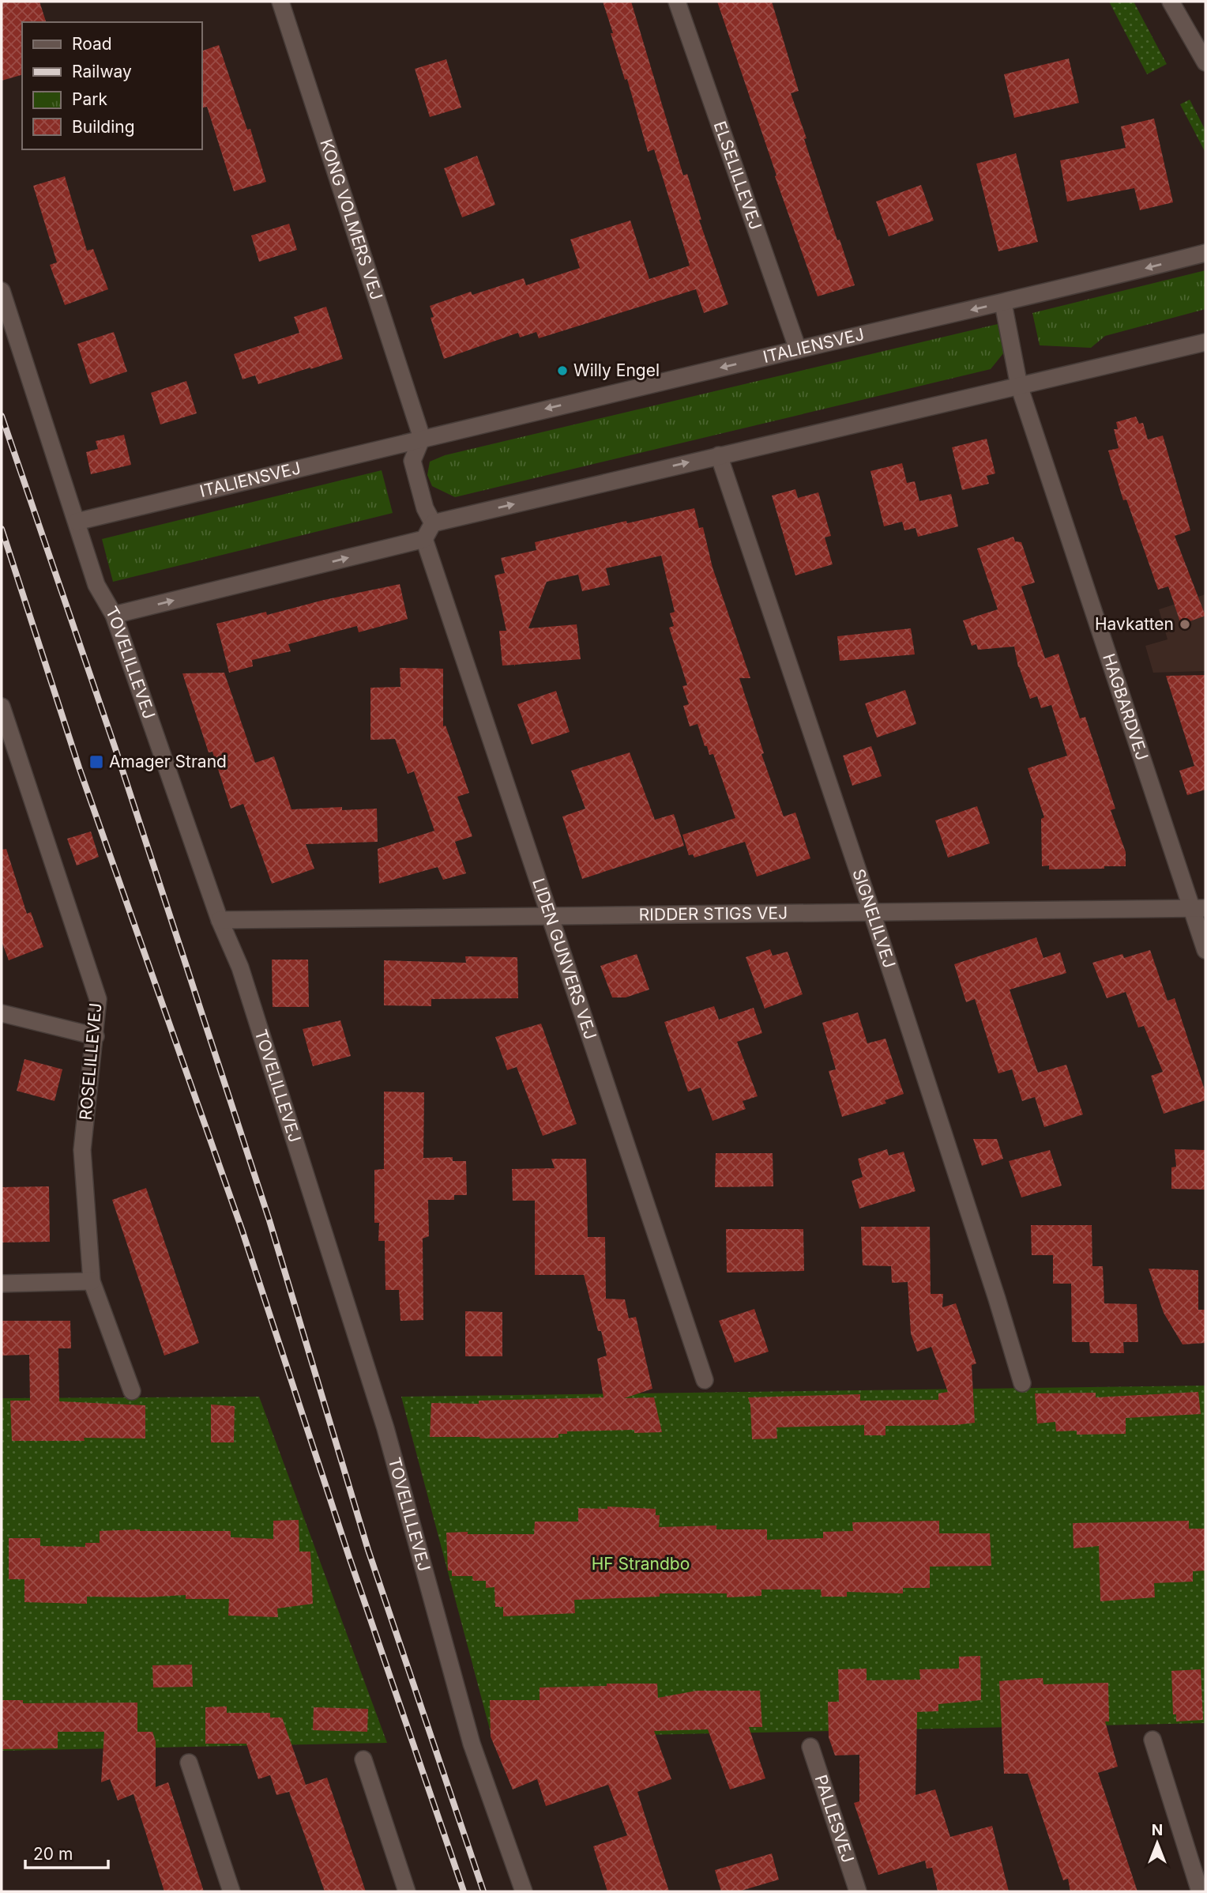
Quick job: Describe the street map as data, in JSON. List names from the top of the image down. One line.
{"streets":{"street":["ELSELILLEVEJ","KONG VOLMERS VEJ","ITALIENSVEJ","TOVELILLEVEJ","HAGBARDVEJ","RIDDER STIGS VEJ","SIGNELILVEJ","LIDEN GUNVERS VEJ","ROSELILLEVEJ","PALLESVEJ"]},"crossings":[["ELSELILLEVEJ","ITALIENSVEJ"],["KONG VOLMERS VEJ","ITALIENSVEJ"],["ITALIENSVEJ","TOVELILLEVEJ"],["ITALIENSVEJ","HAGBARDVEJ"],["TOVELILLEVEJ","RIDDER STIGS VEJ"],["HAGBARDVEJ","RIDDER STIGS VEJ"],["RIDDER STIGS VEJ","SIGNELILVEJ"],["RIDDER STIGS VEJ","LIDEN GUNVERS VEJ"]],"parks":["HF Strandbo"],"places":{"other":["Willy Engel","Havkatten"],"transit":["Amager Strand"]},"legend":["Road","Railway","Park","Building"],"scale_bar":"20 m","north":"top"}
